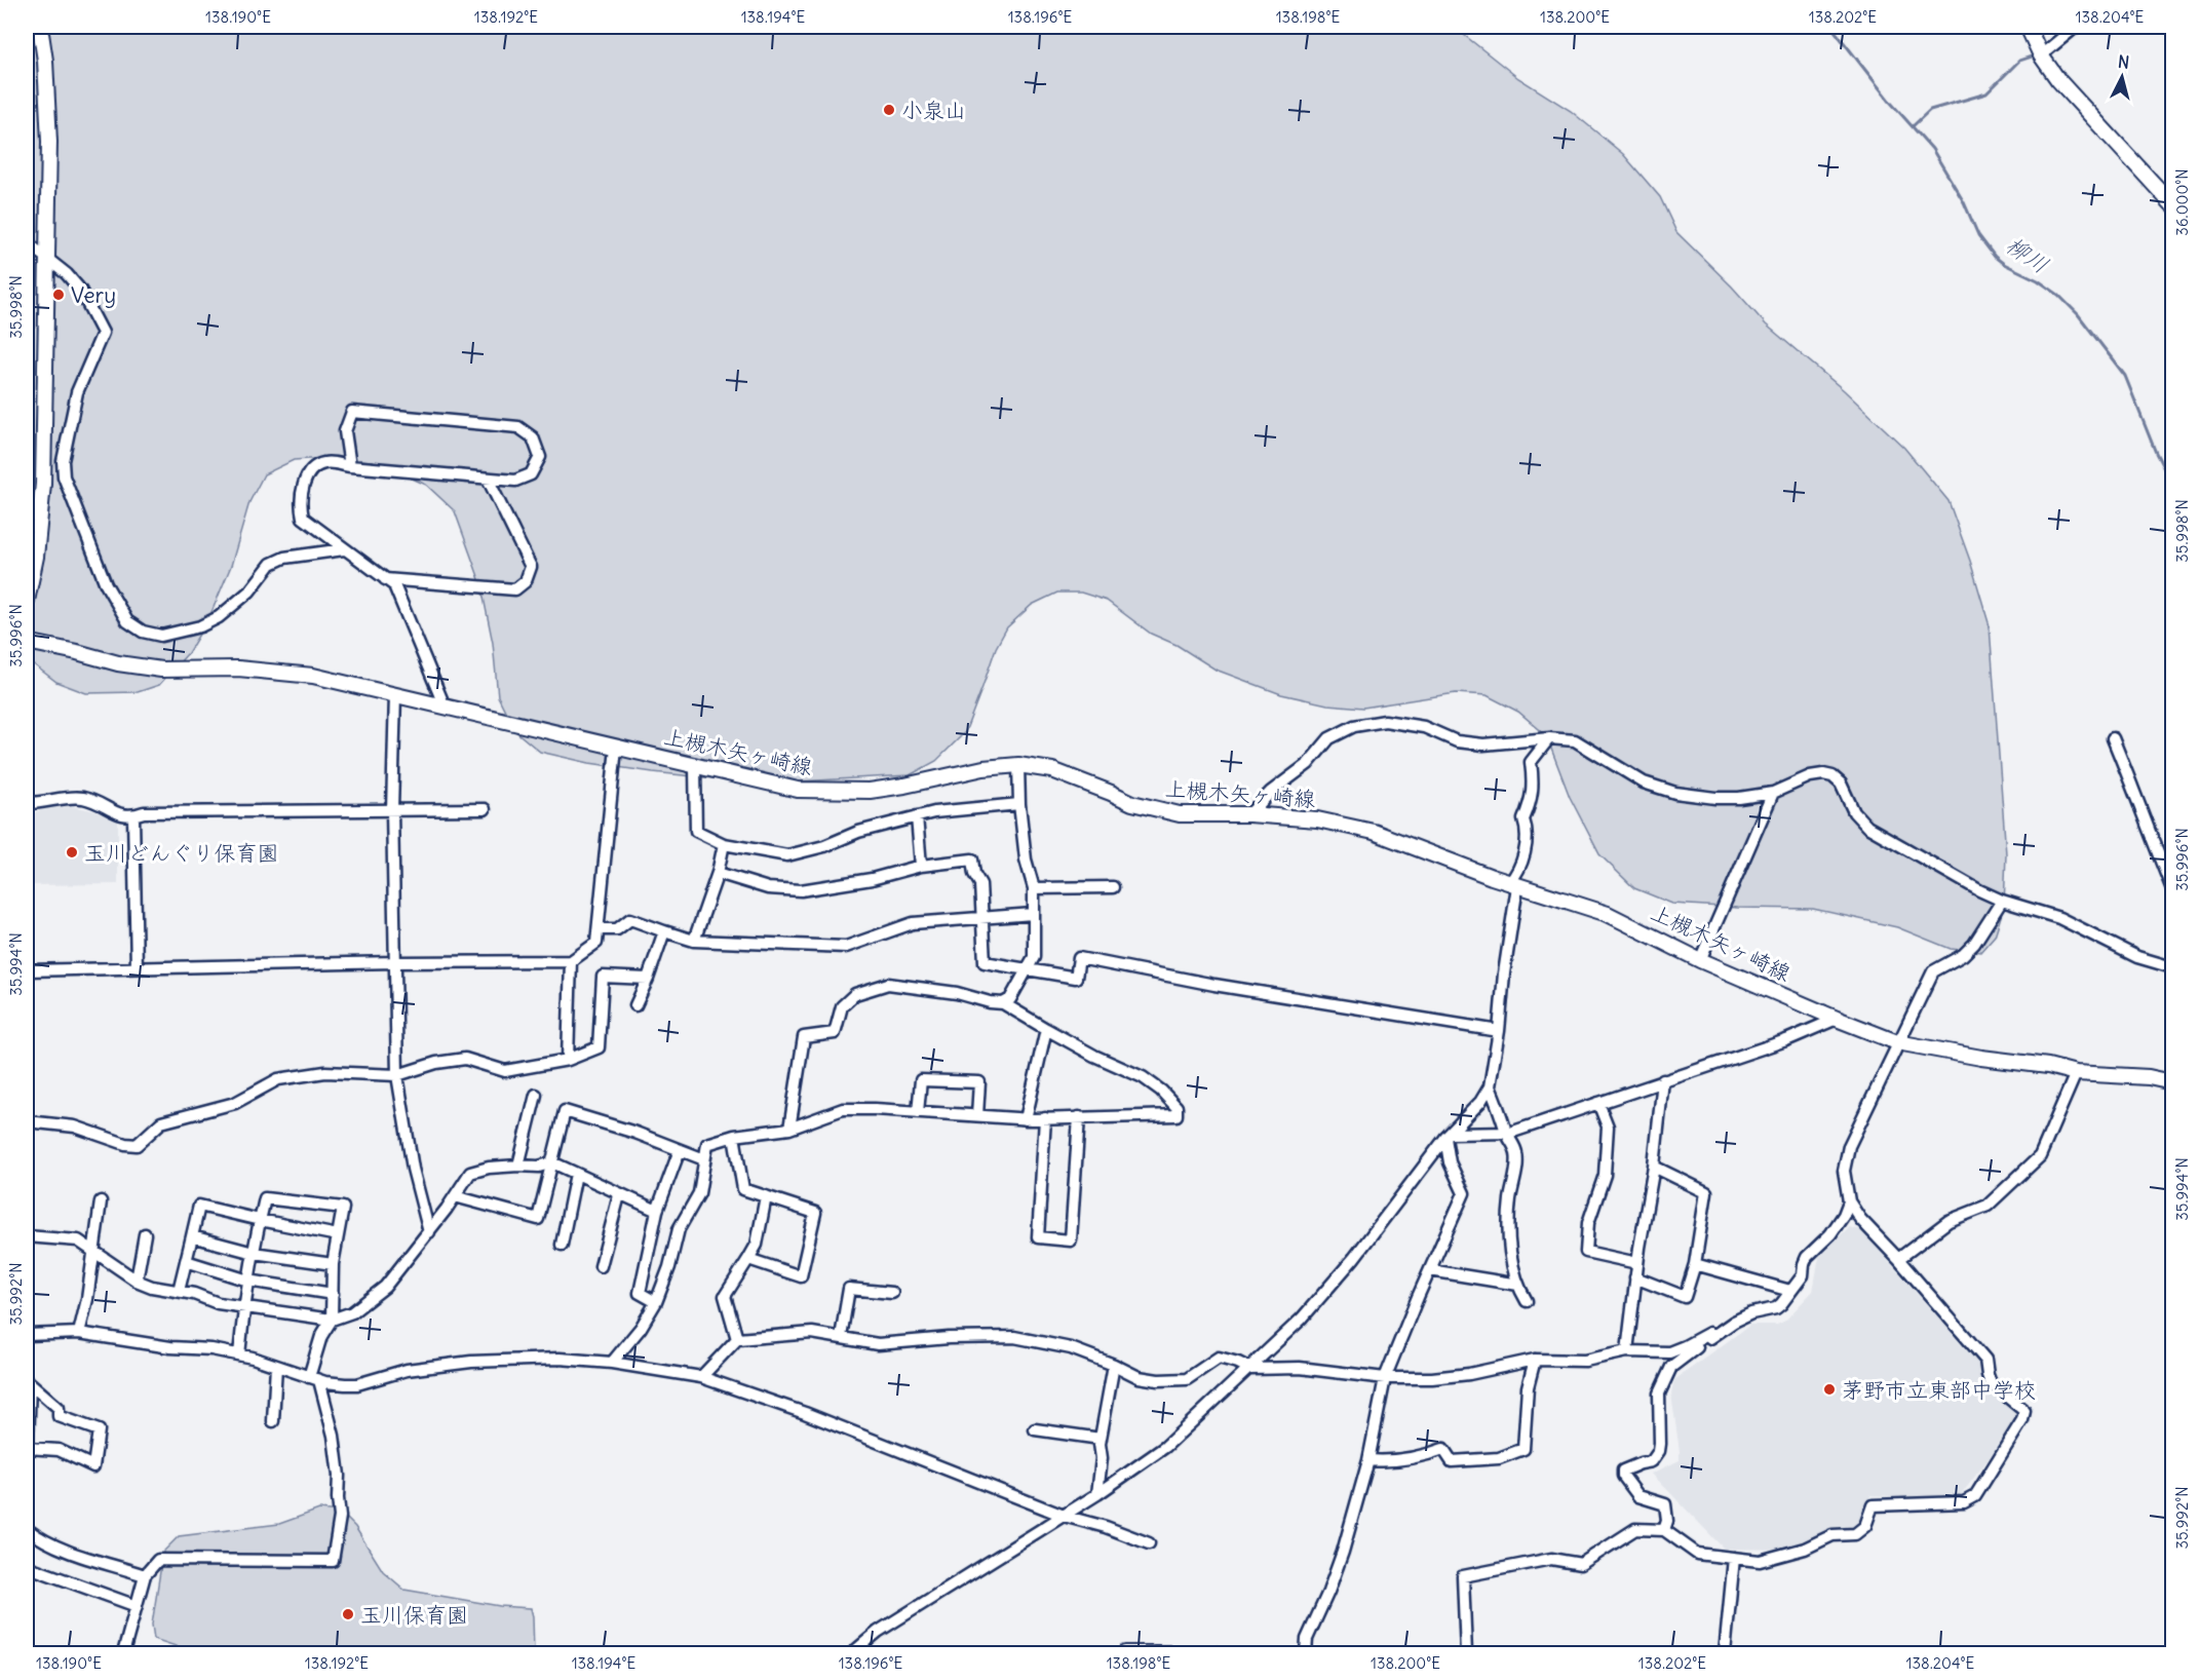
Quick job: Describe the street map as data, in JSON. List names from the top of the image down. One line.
{"streets":{"main road":["上槻木矢ヶ崎線"]},"water":["柳川"],"places":["小泉山","Very","玉川どんぐり保育園","茅野市立東部中学校","玉川保育園"],"north":"top","coordinates":["138.190°E","138.192°E","138.194°E","138.196°E","138.198°E","138.200°E","138.202°E","138.204°E","36.000°N","35.998°N","35.996°N","35.994°N","35.992°N"]}
